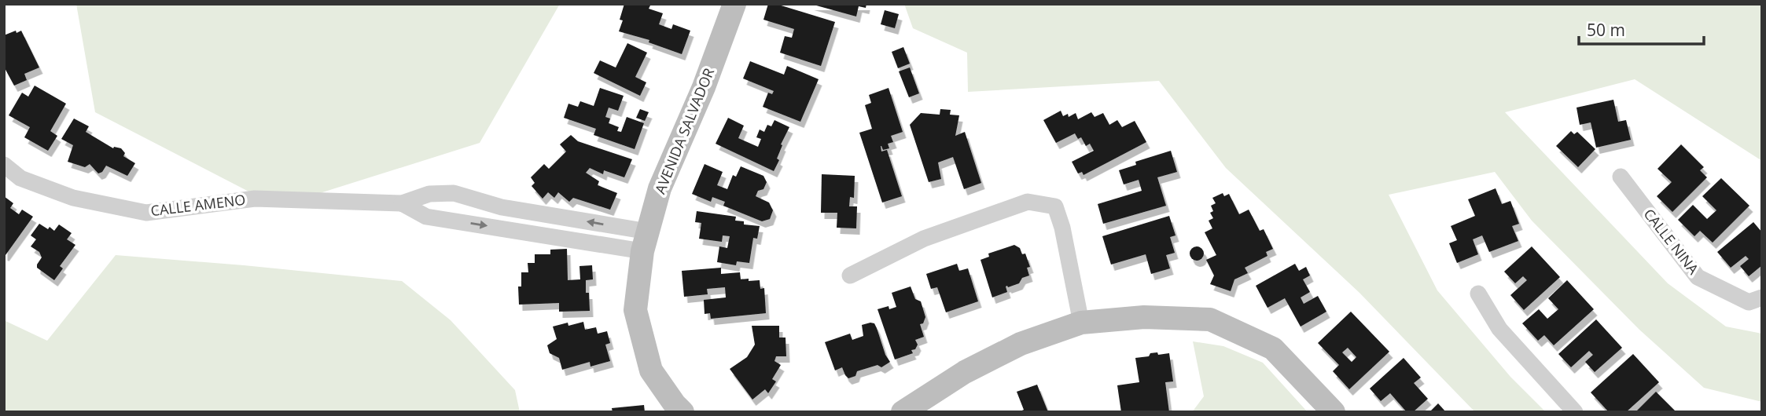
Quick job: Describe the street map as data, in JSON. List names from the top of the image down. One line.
{"streets":{"street":["AVENIDA SALVADOR","CALLE AMENO","CALLE NINA"]},"crossings":[["AVENIDA SALVADOR","CALLE AMENO"]],"scale_bar":"50 m"}
